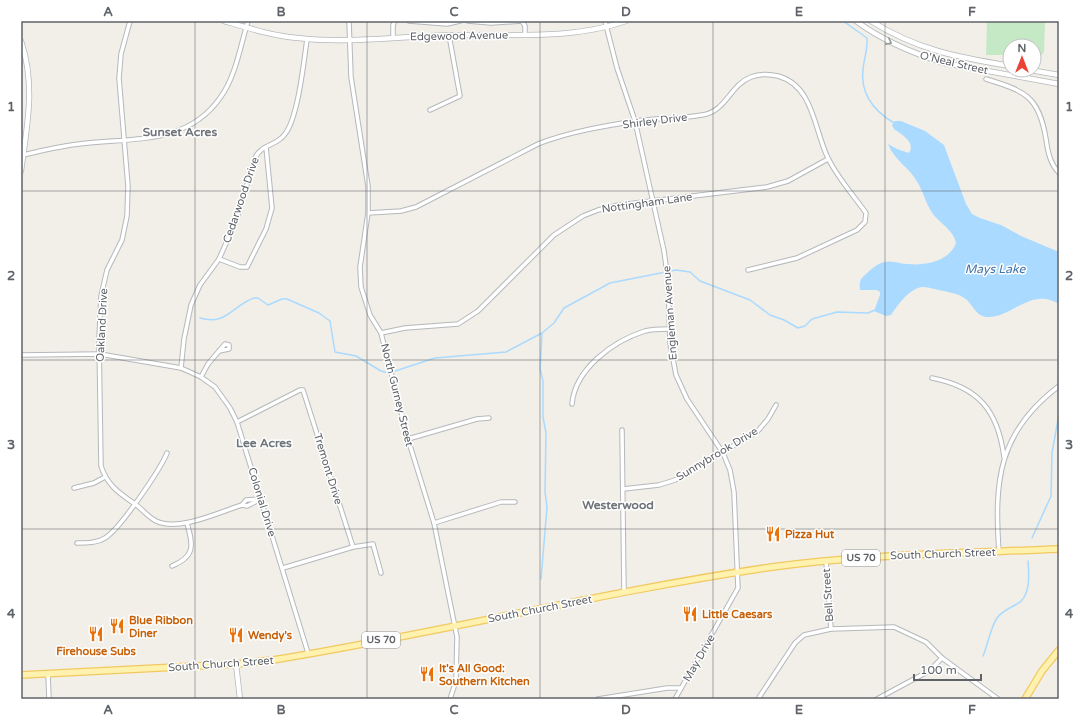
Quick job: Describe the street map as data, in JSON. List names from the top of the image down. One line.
{"streets":{"main road":["South Church Street","US 70"],"street":["Edgewood Avenue","O'Neal Street","Shirley Drive","Cedarwood Drive","Nottingham Lane","Engleman Avenue","Oakland Drive","North Gurney Street","Sunnybrook Drive","Tremont Drive","Colonial Drive","Bell Street","May Drive"]},"crossings":[["Edgewood Avenue","Cedarwood Drive"],["Edgewood Avenue","Engleman Avenue"],["Edgewood Avenue","North Gurney Street"],["Shirley Drive","Nottingham Lane"],["Shirley Drive","Engleman Avenue"],["Shirley Drive","North Gurney Street"],["Cedarwood Drive","Colonial Drive"],["Nottingham Lane","Engleman Avenue"],["Nottingham Lane","North Gurney Street"],["Engleman Avenue","Sunnybrook Drive"],["Engleman Avenue","South Church Street"],["Engleman Avenue","May Drive"],["Oakland Drive","Colonial Drive"],["North Gurney Street","South Church Street"],["Tremont Drive","Colonial Drive"],["Colonial Drive","South Church Street"],["South Church Street","Bell Street"],["South Church Street","May Drive"]],"districts":["Sunset Acres","Lee Acres","Westerwood"],"water":["Mays Lake"],"places":{"restaurant":["Pizza Hut","Little Caesars","Blue Ribbon Diner","Firehouse Subs","Wendy's","It's All Good: Southern Kitchen"]},"scale_bar":"100 m","north":"top","grid":{"columns":["A","B","C","D","E","F"],"rows":["1","2","3","4"]}}
